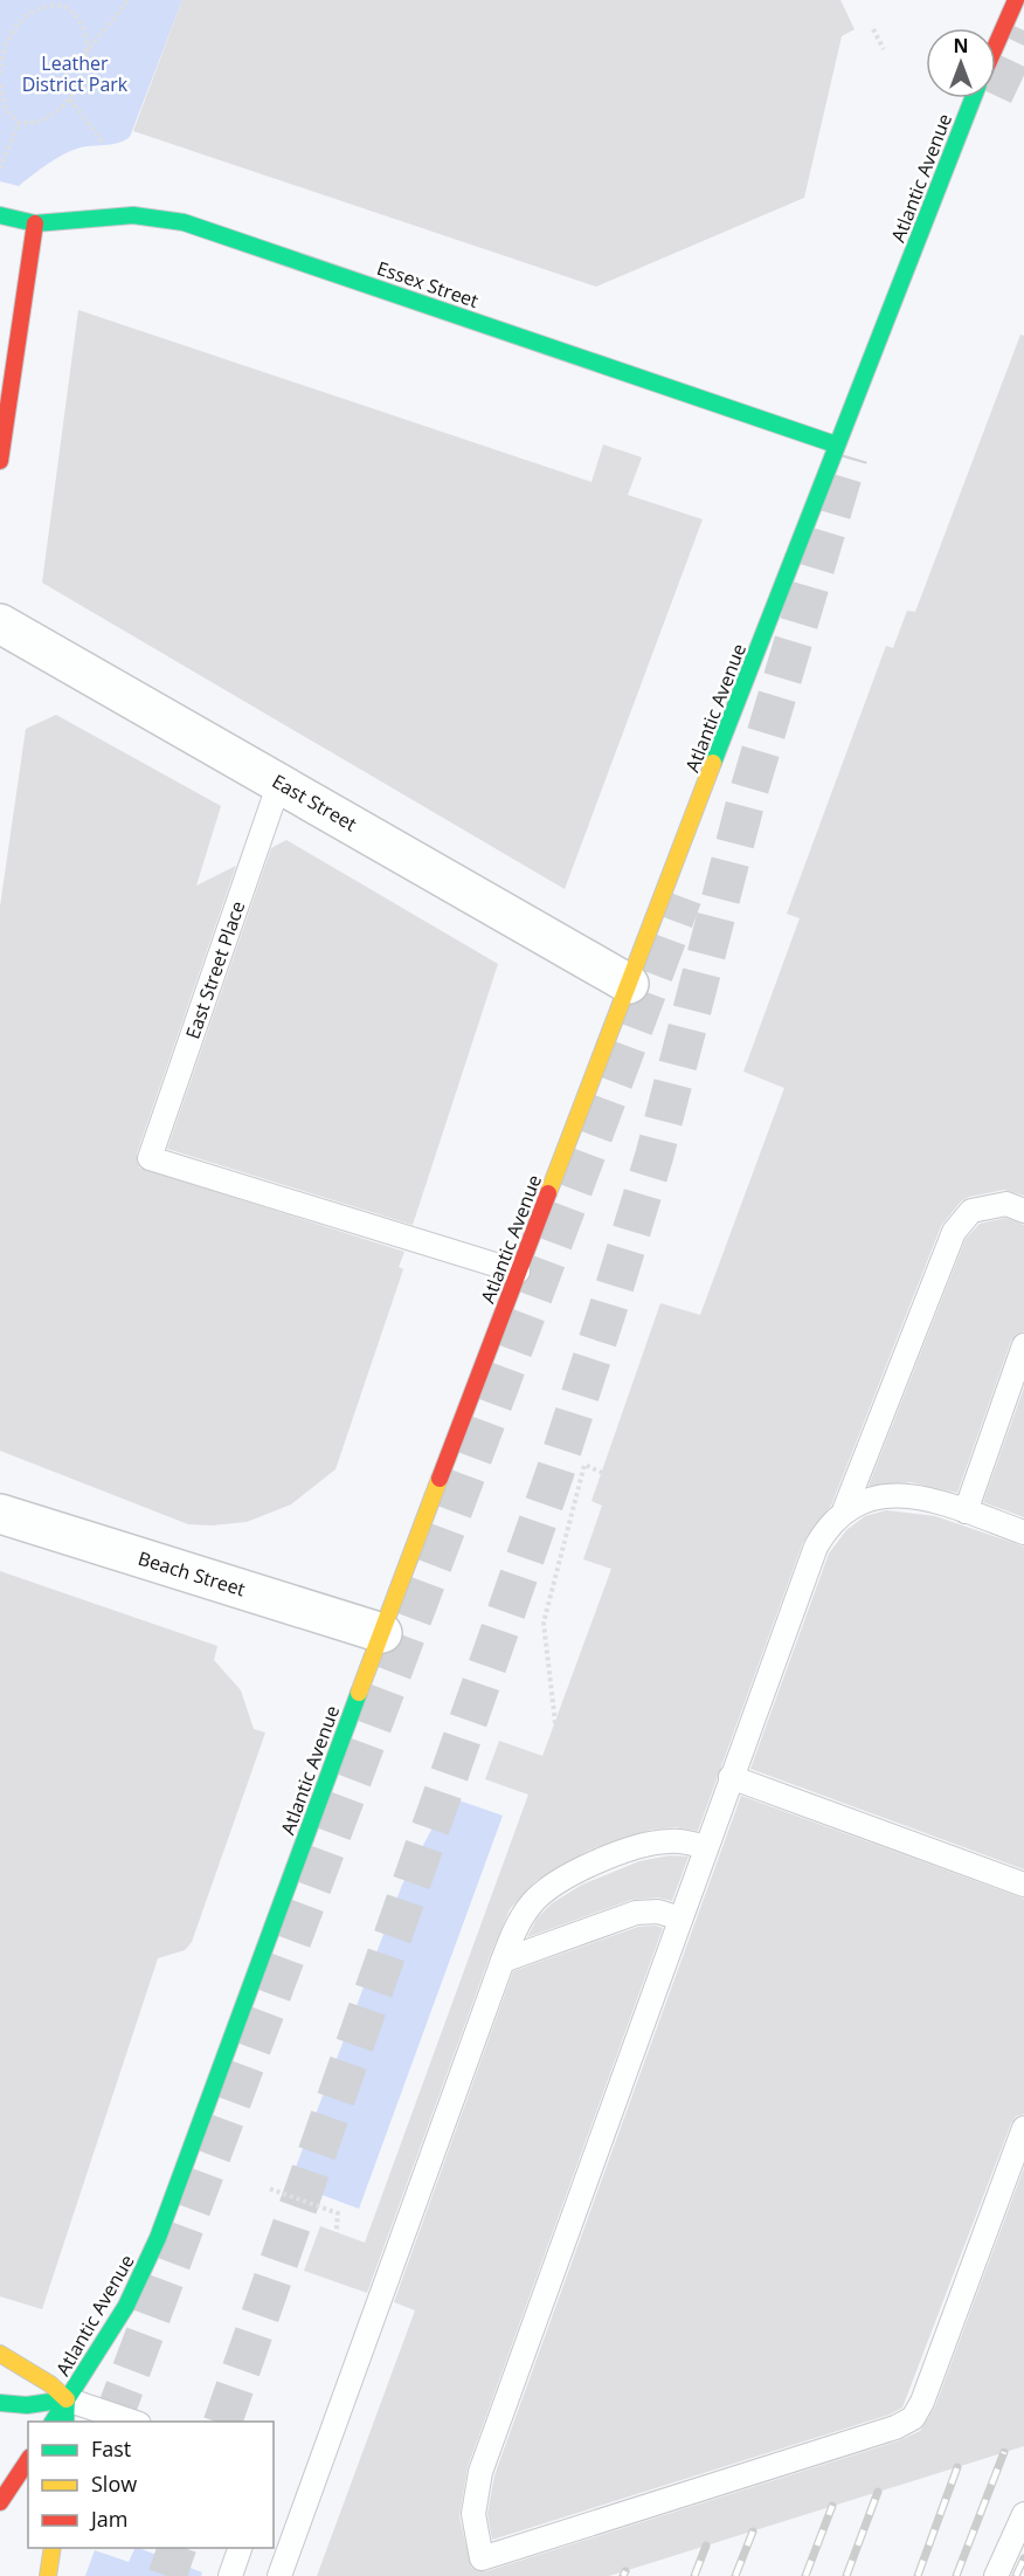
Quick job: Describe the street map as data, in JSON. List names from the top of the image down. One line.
{"streets":{"main road":["Atlantic Avenue","Essex Street"],"street":["East Street","Beach Street"],"lane":["East Street Place"]},"crossings":[["Atlantic Avenue","Essex Street"],["Atlantic Avenue","East Street"],["Atlantic Avenue","East Street Place"],["Atlantic Avenue","Beach Street"],["East Street","East Street Place"]],"parks":["Leather District Park"],"legend":["Fast","Slow","Jam"],"north":"top"}
